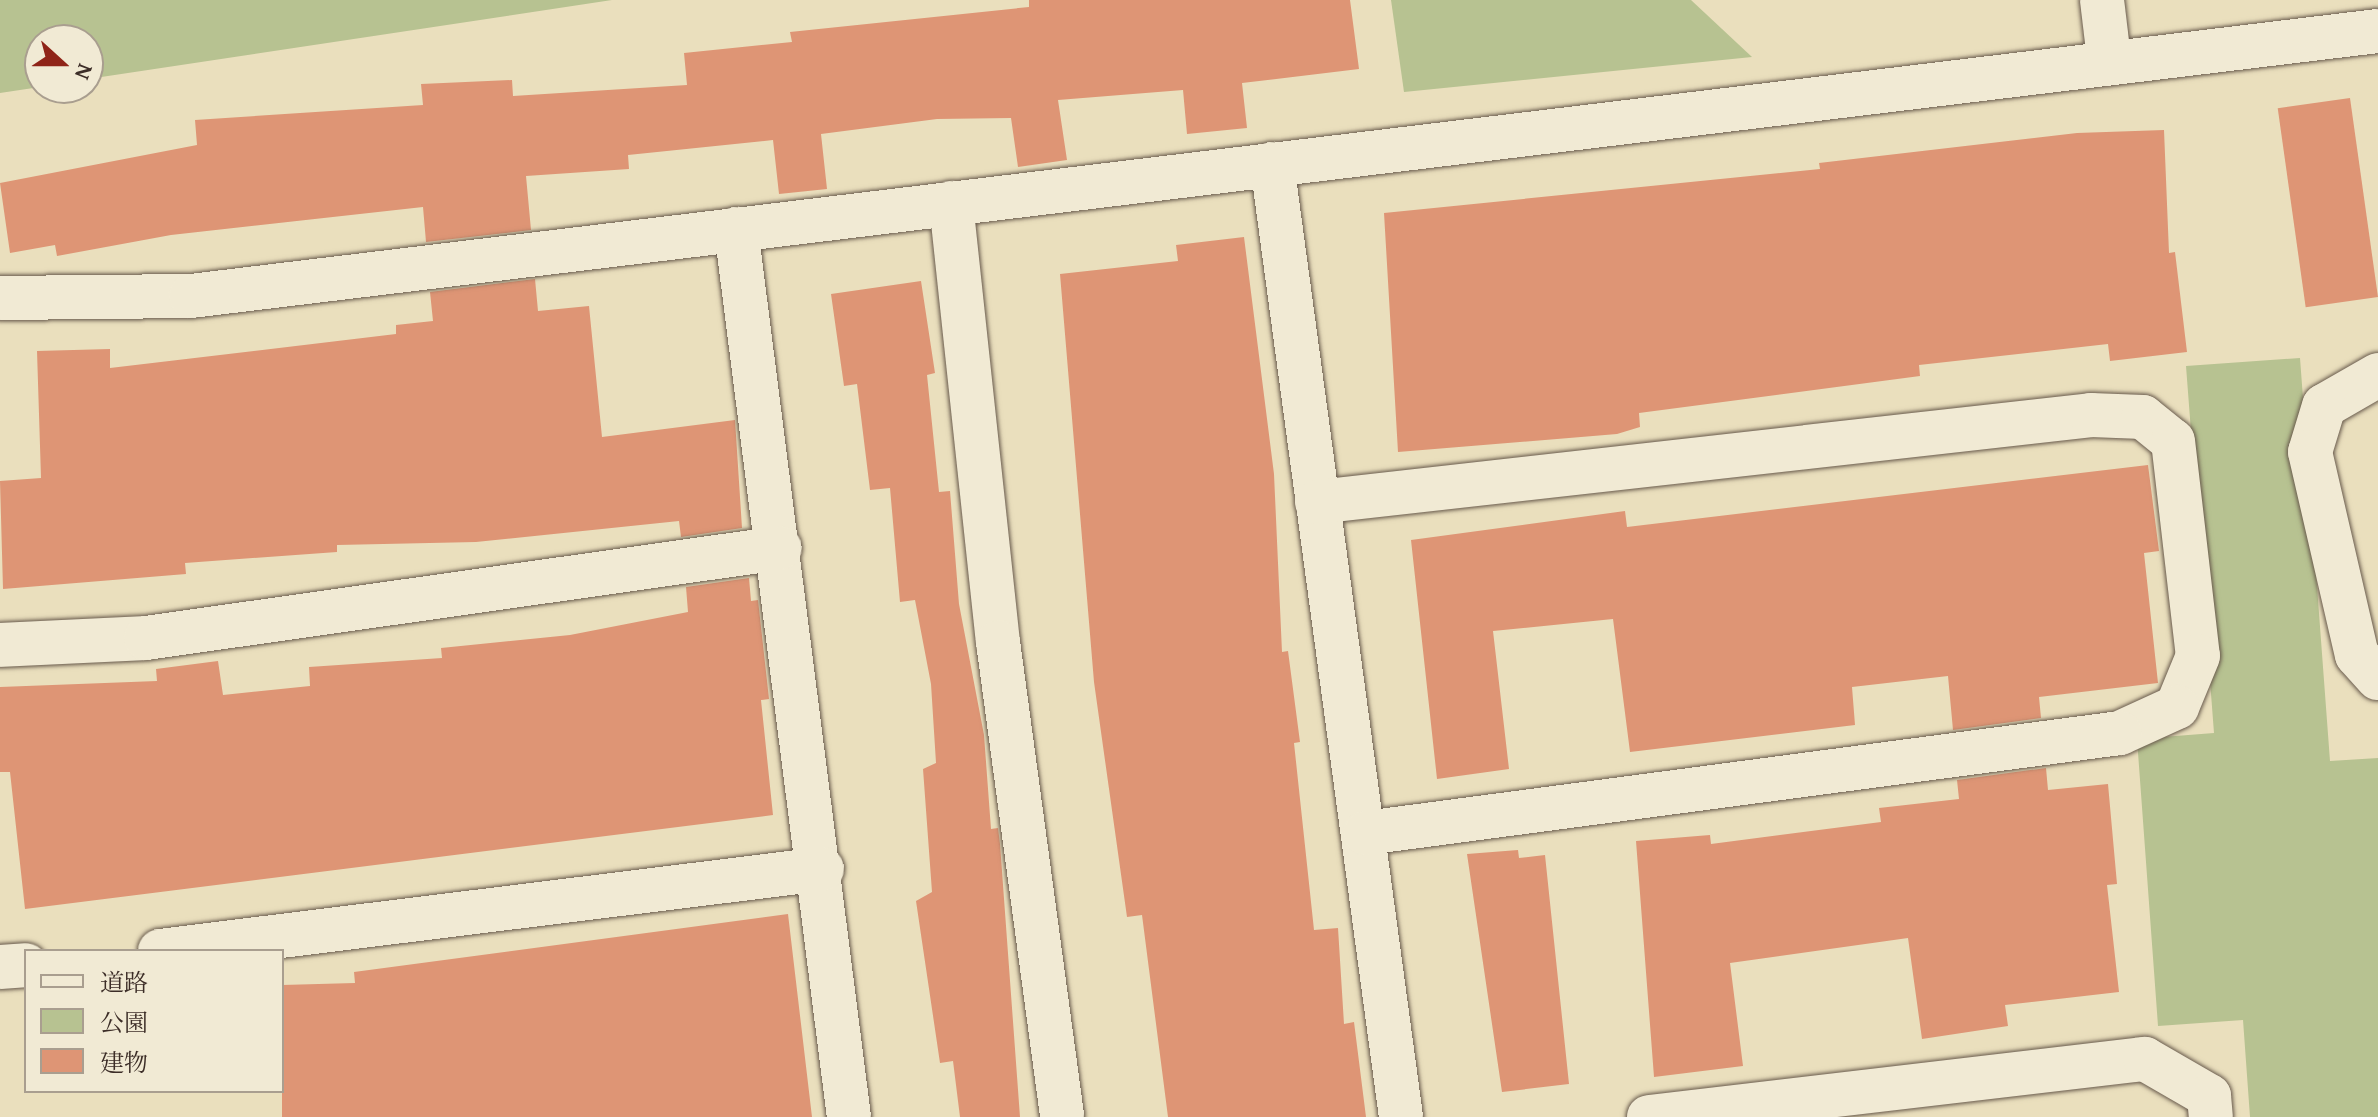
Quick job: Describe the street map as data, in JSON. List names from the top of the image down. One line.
{"legend":["道路","公園","建物"],"north":"right"}
